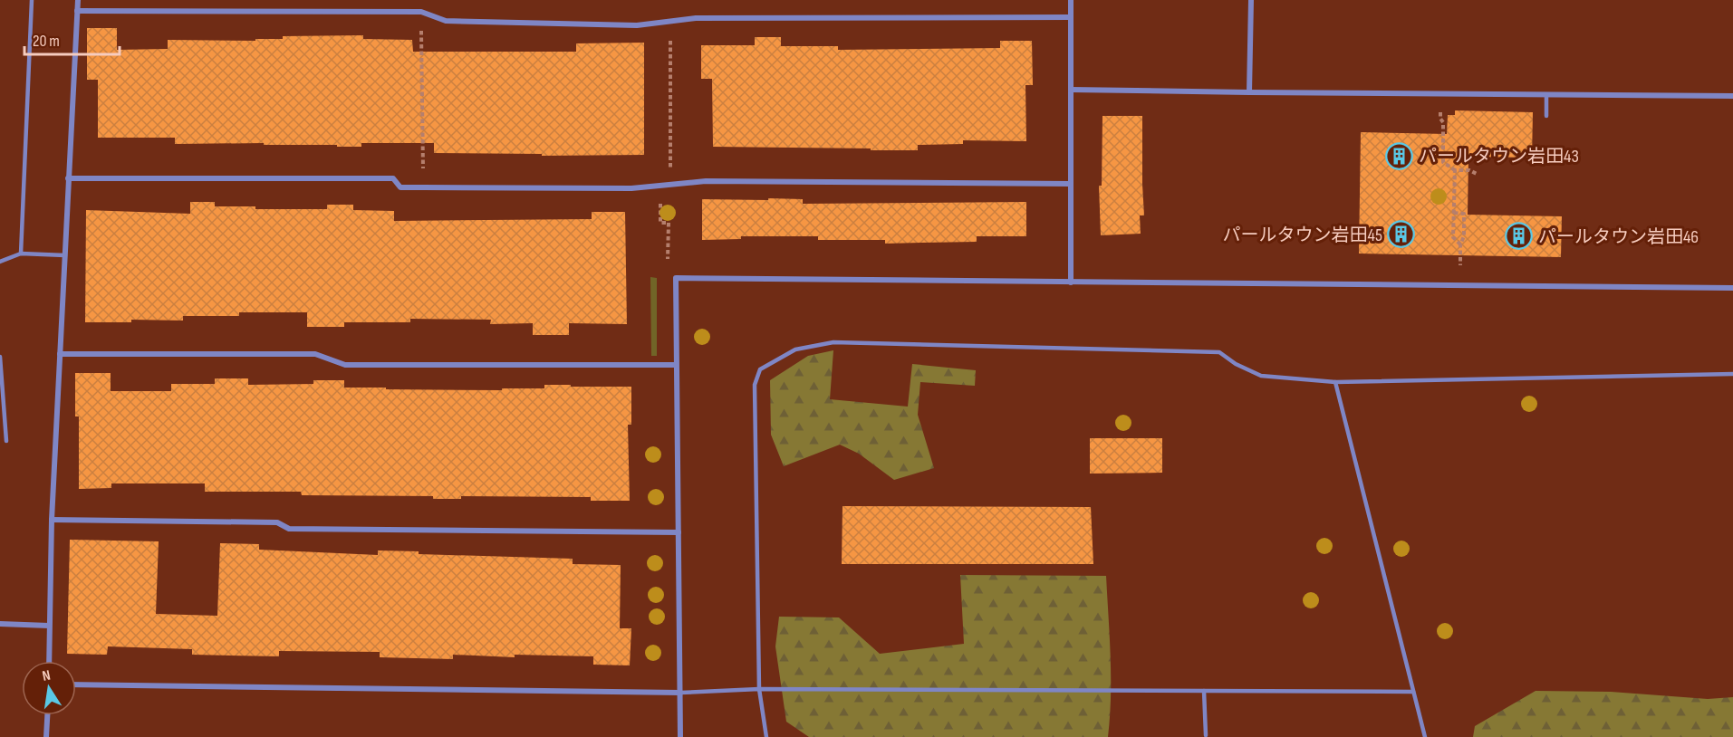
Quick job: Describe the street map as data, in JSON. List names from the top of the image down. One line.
{"places":{"building":["パールタウン岩田43","パールタウン岩田45","パールタウン岩田46"]},"scale_bar":"20 m","north":"top"}
